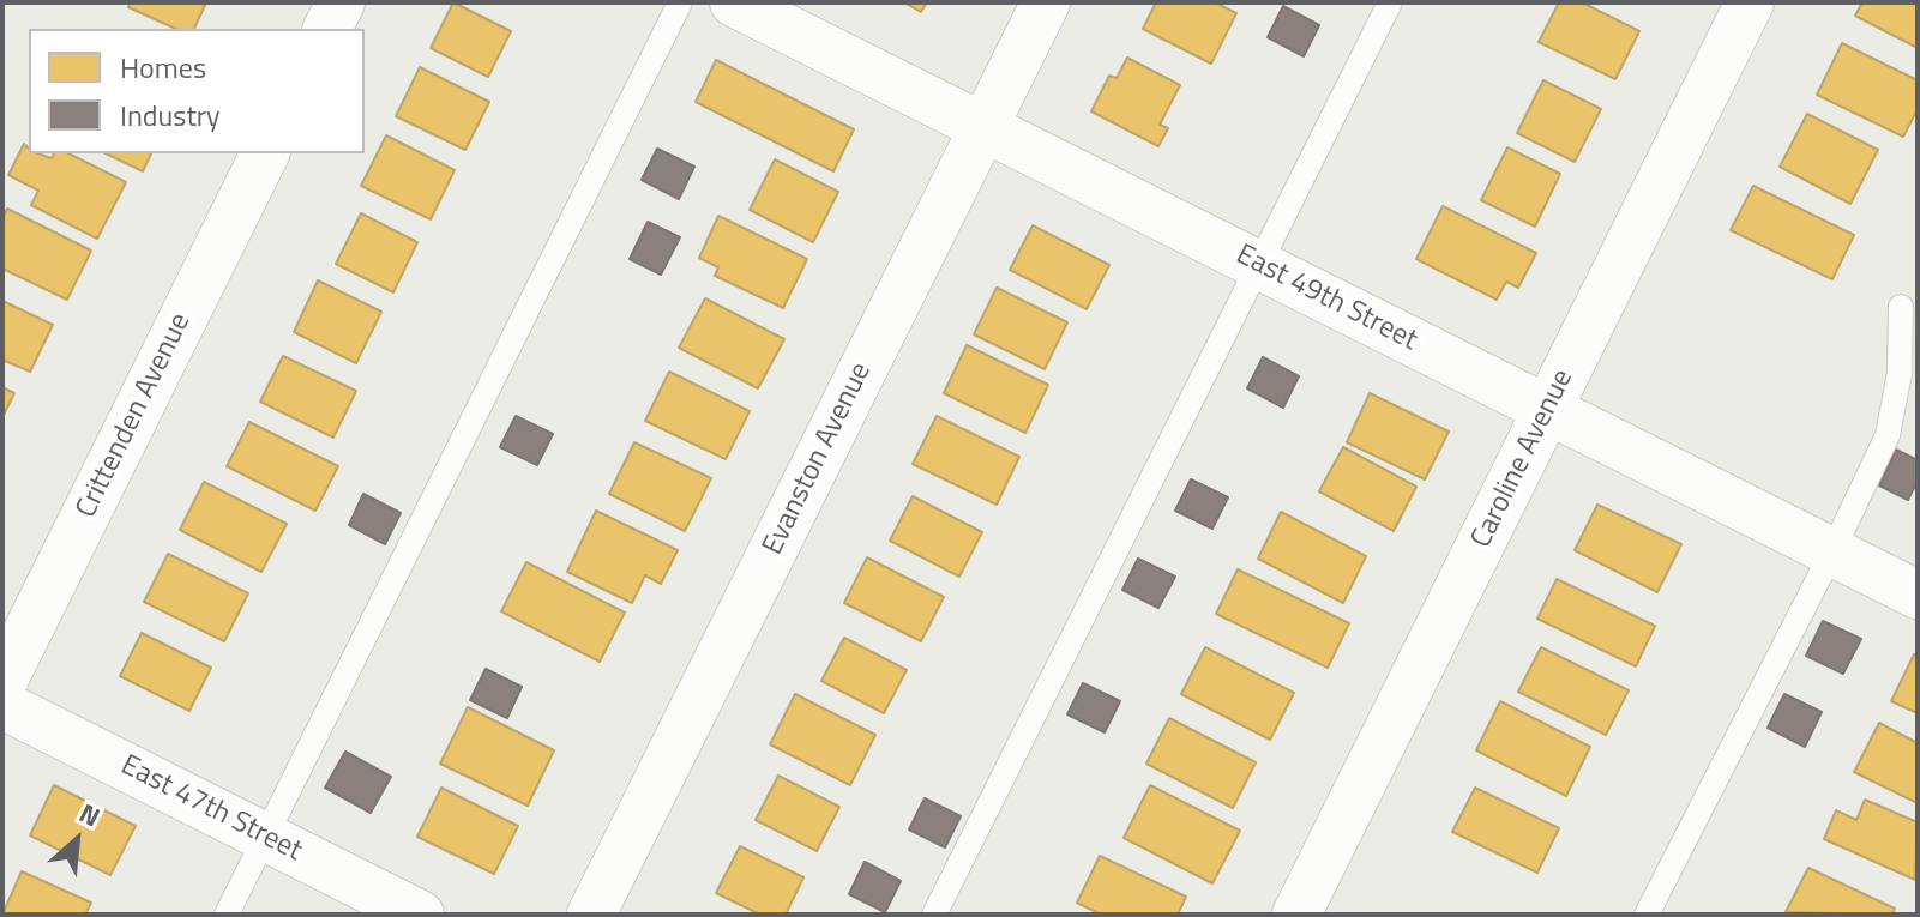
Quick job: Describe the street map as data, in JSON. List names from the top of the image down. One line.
{"streets":{"street":["East 49th Street","Crittenden Avenue","Evanston Avenue","Caroline Avenue","East 47th Street"]},"crossings":[["East 49th Street","Evanston Avenue"],["East 49th Street","Caroline Avenue"]],"legend":["Homes","Industry"],"north":"top right"}
